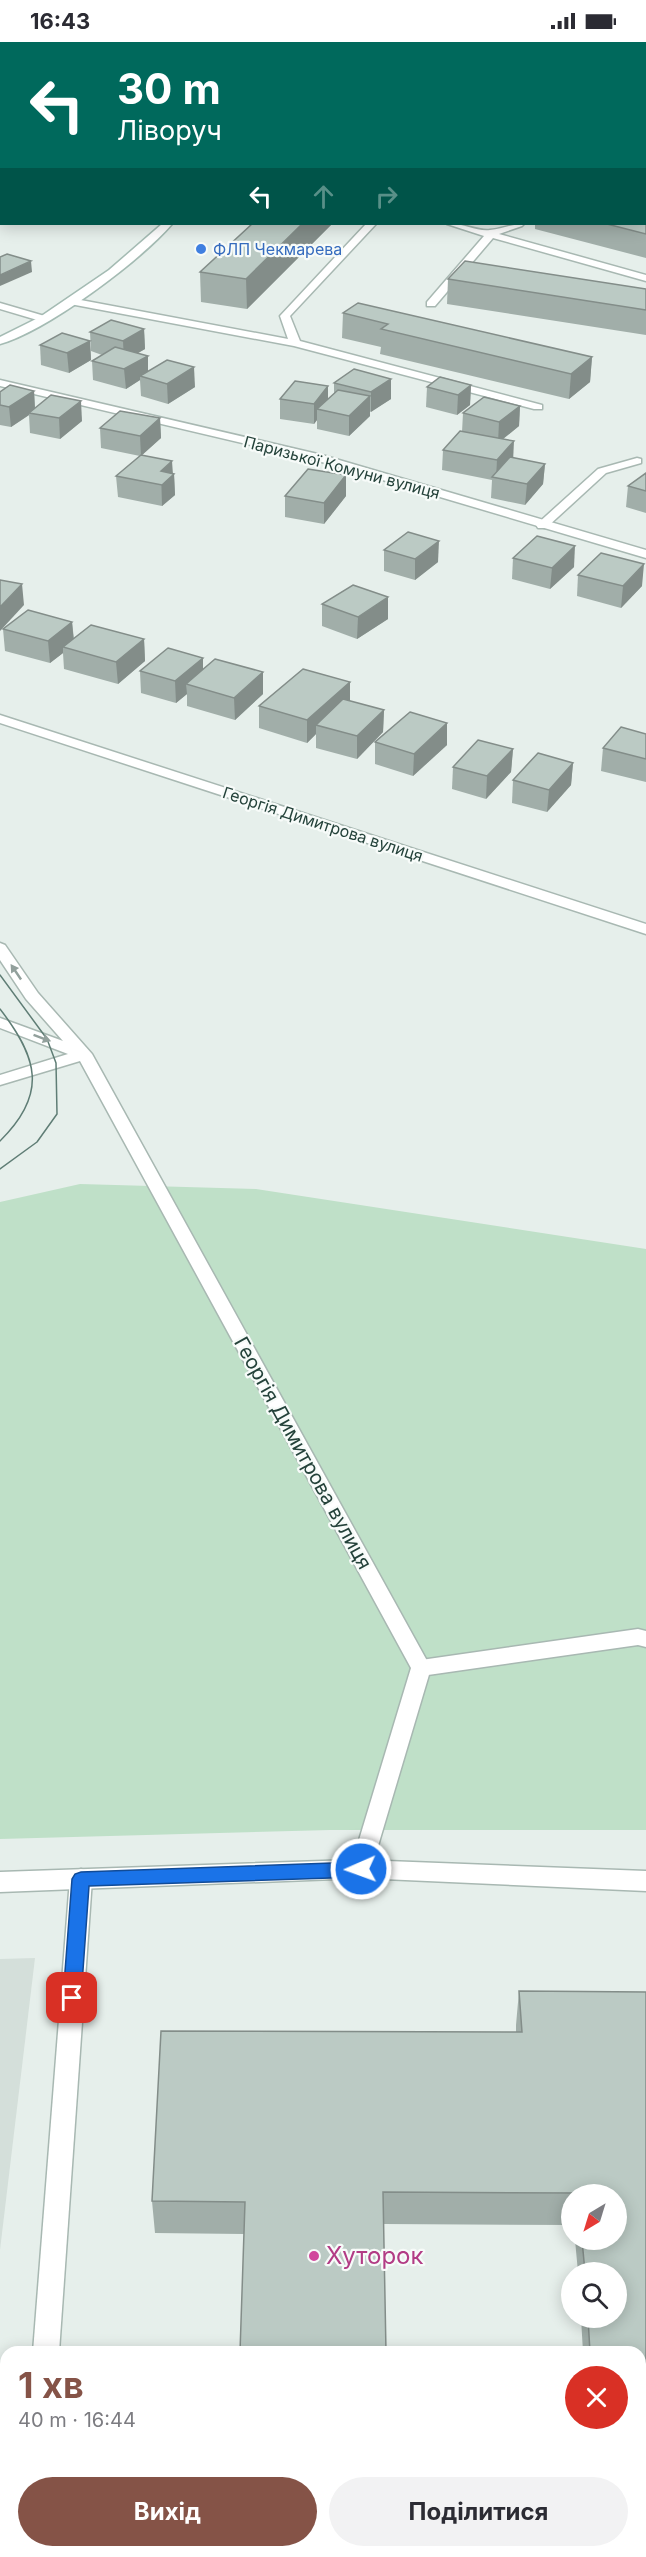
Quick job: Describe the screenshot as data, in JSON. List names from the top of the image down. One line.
{"streets":{"street":["Паризької Комуни вулиця","Георгія Димитрова вулиця"]},"places":["ФЛП Чекмарева","Хуторок"],"north":"bottom left","page":{"status":"16:43","turn":["30 m","Ліворуч"],"heading":["1 хв","40 m · 16:44"],"buttons":["Вихід","Поділитися"]}}
